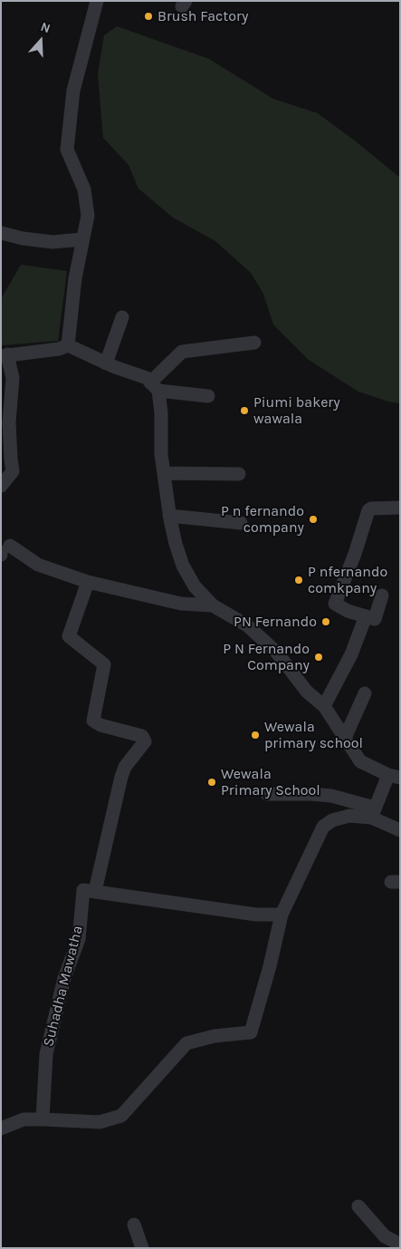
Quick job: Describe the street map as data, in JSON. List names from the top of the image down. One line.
{"streets":{"street":["Suhadha Mawatha"]},"places":["Brush Factory","Piumi bakery wawala","P n fernando company","P nfernando comkpany","PN Fernando","P N Fernando Company","Wewala primary school","Wewala Primary School"],"north":"top"}
